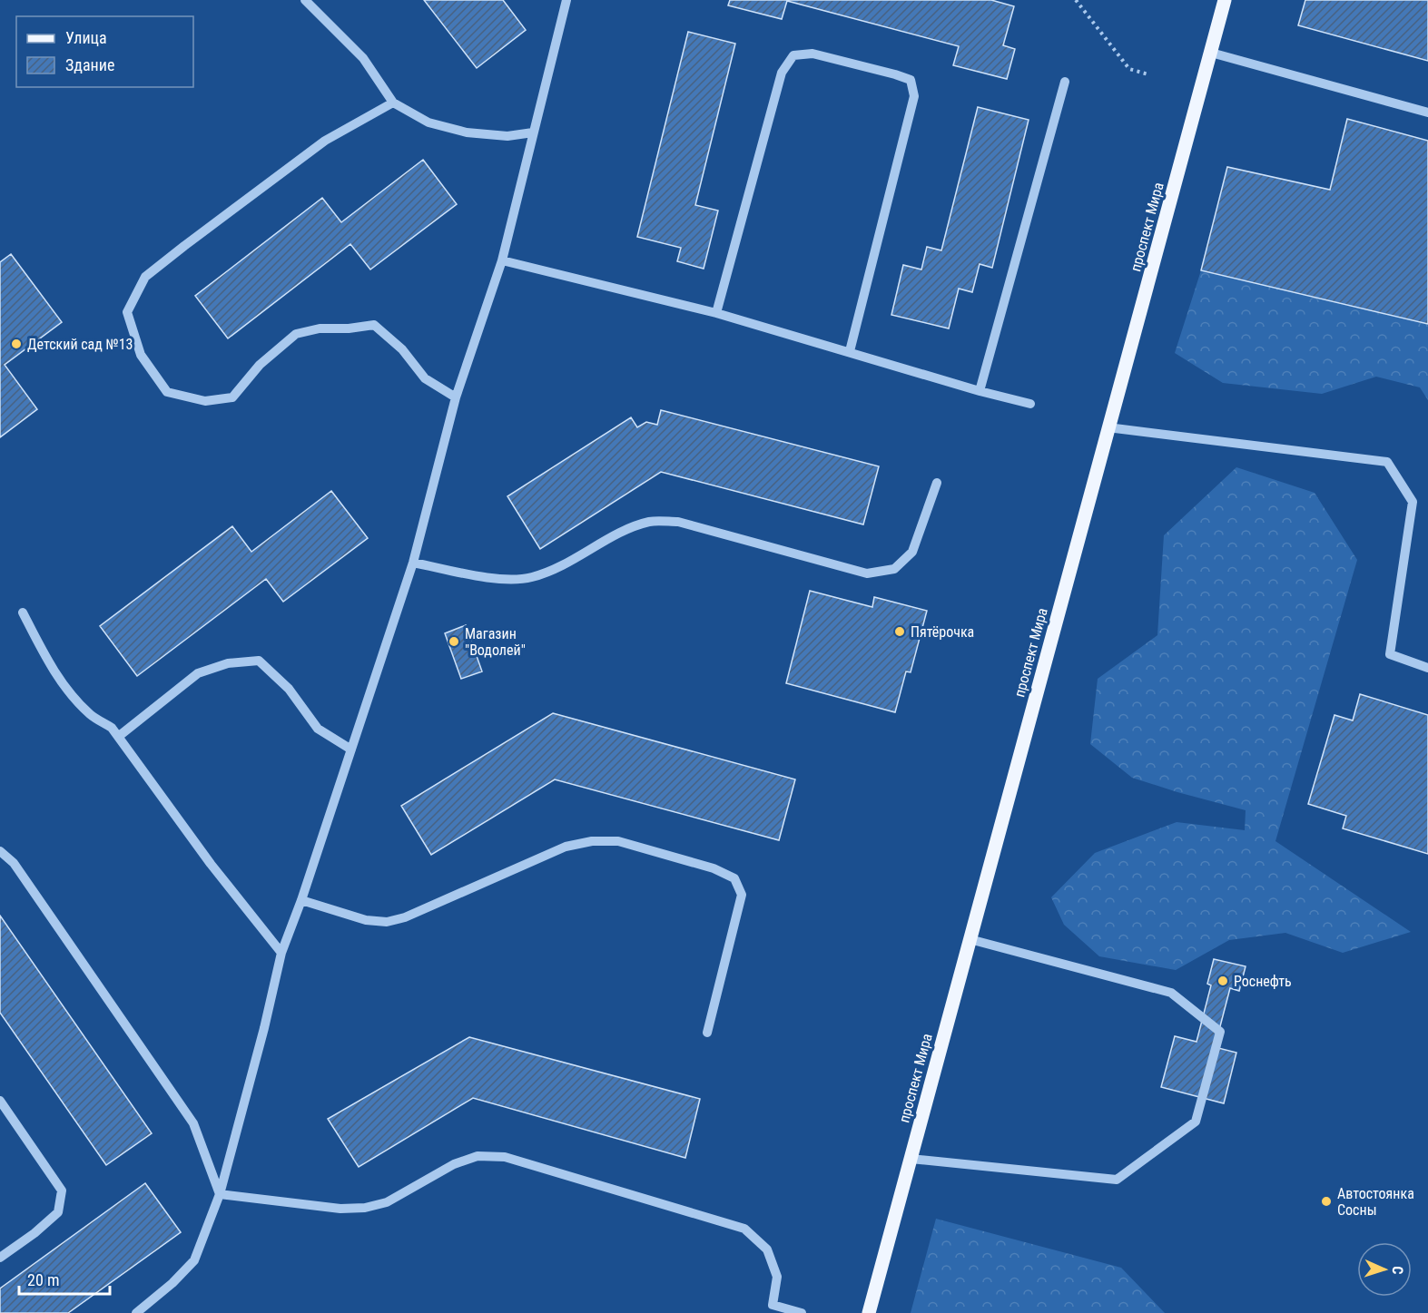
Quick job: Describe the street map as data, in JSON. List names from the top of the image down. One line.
{"streets":{"main road":["проспект Мира"]},"places":["Детский сад №13","Пятёрочка","Магазин \"Водолей\"","Роснефть","Автостоянка Сосны"],"legend":["Улица","Здание"],"scale_bar":"20 m","north":"right"}
